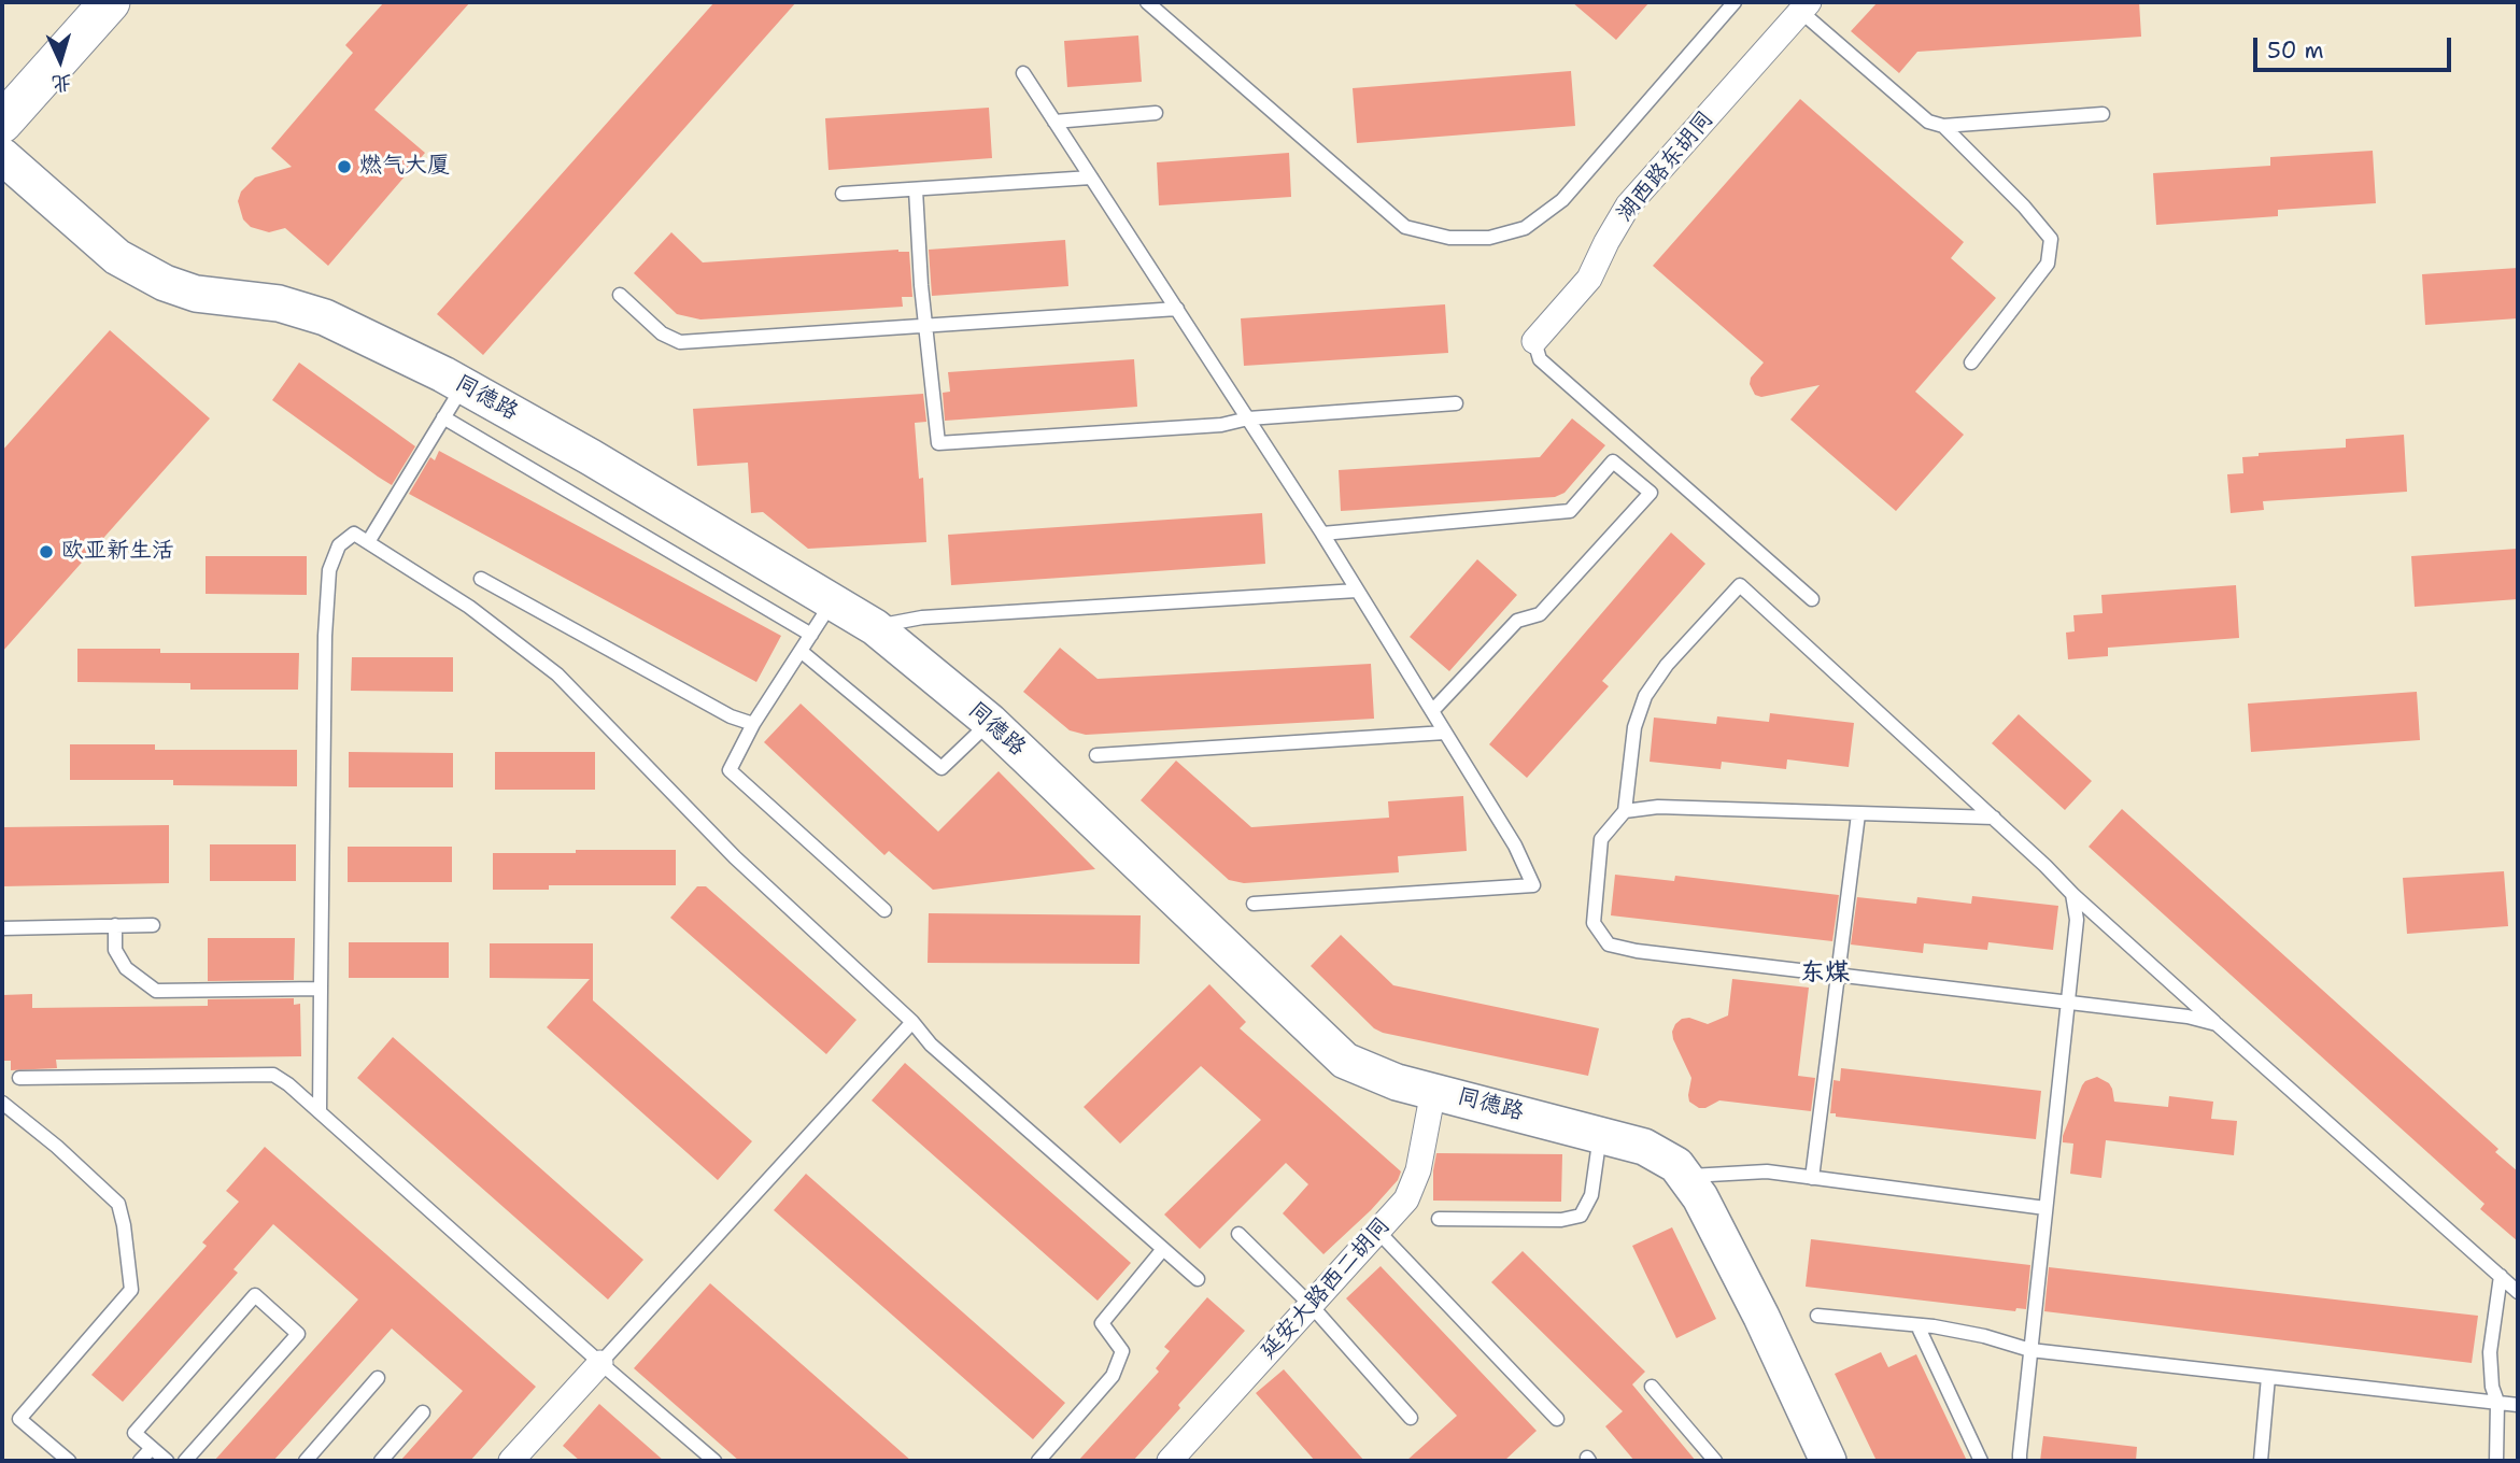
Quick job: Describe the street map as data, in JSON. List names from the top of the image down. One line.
{"streets":{"street":["湖西路东胡同","同德路","延安大路西二胡同"]},"crossings":[["同德路","延安大路西二胡同"]],"districts":["东煤"],"places":["燃气大厦","欧亚新生活"],"scale_bar":"50 m","north":"bottom"}
